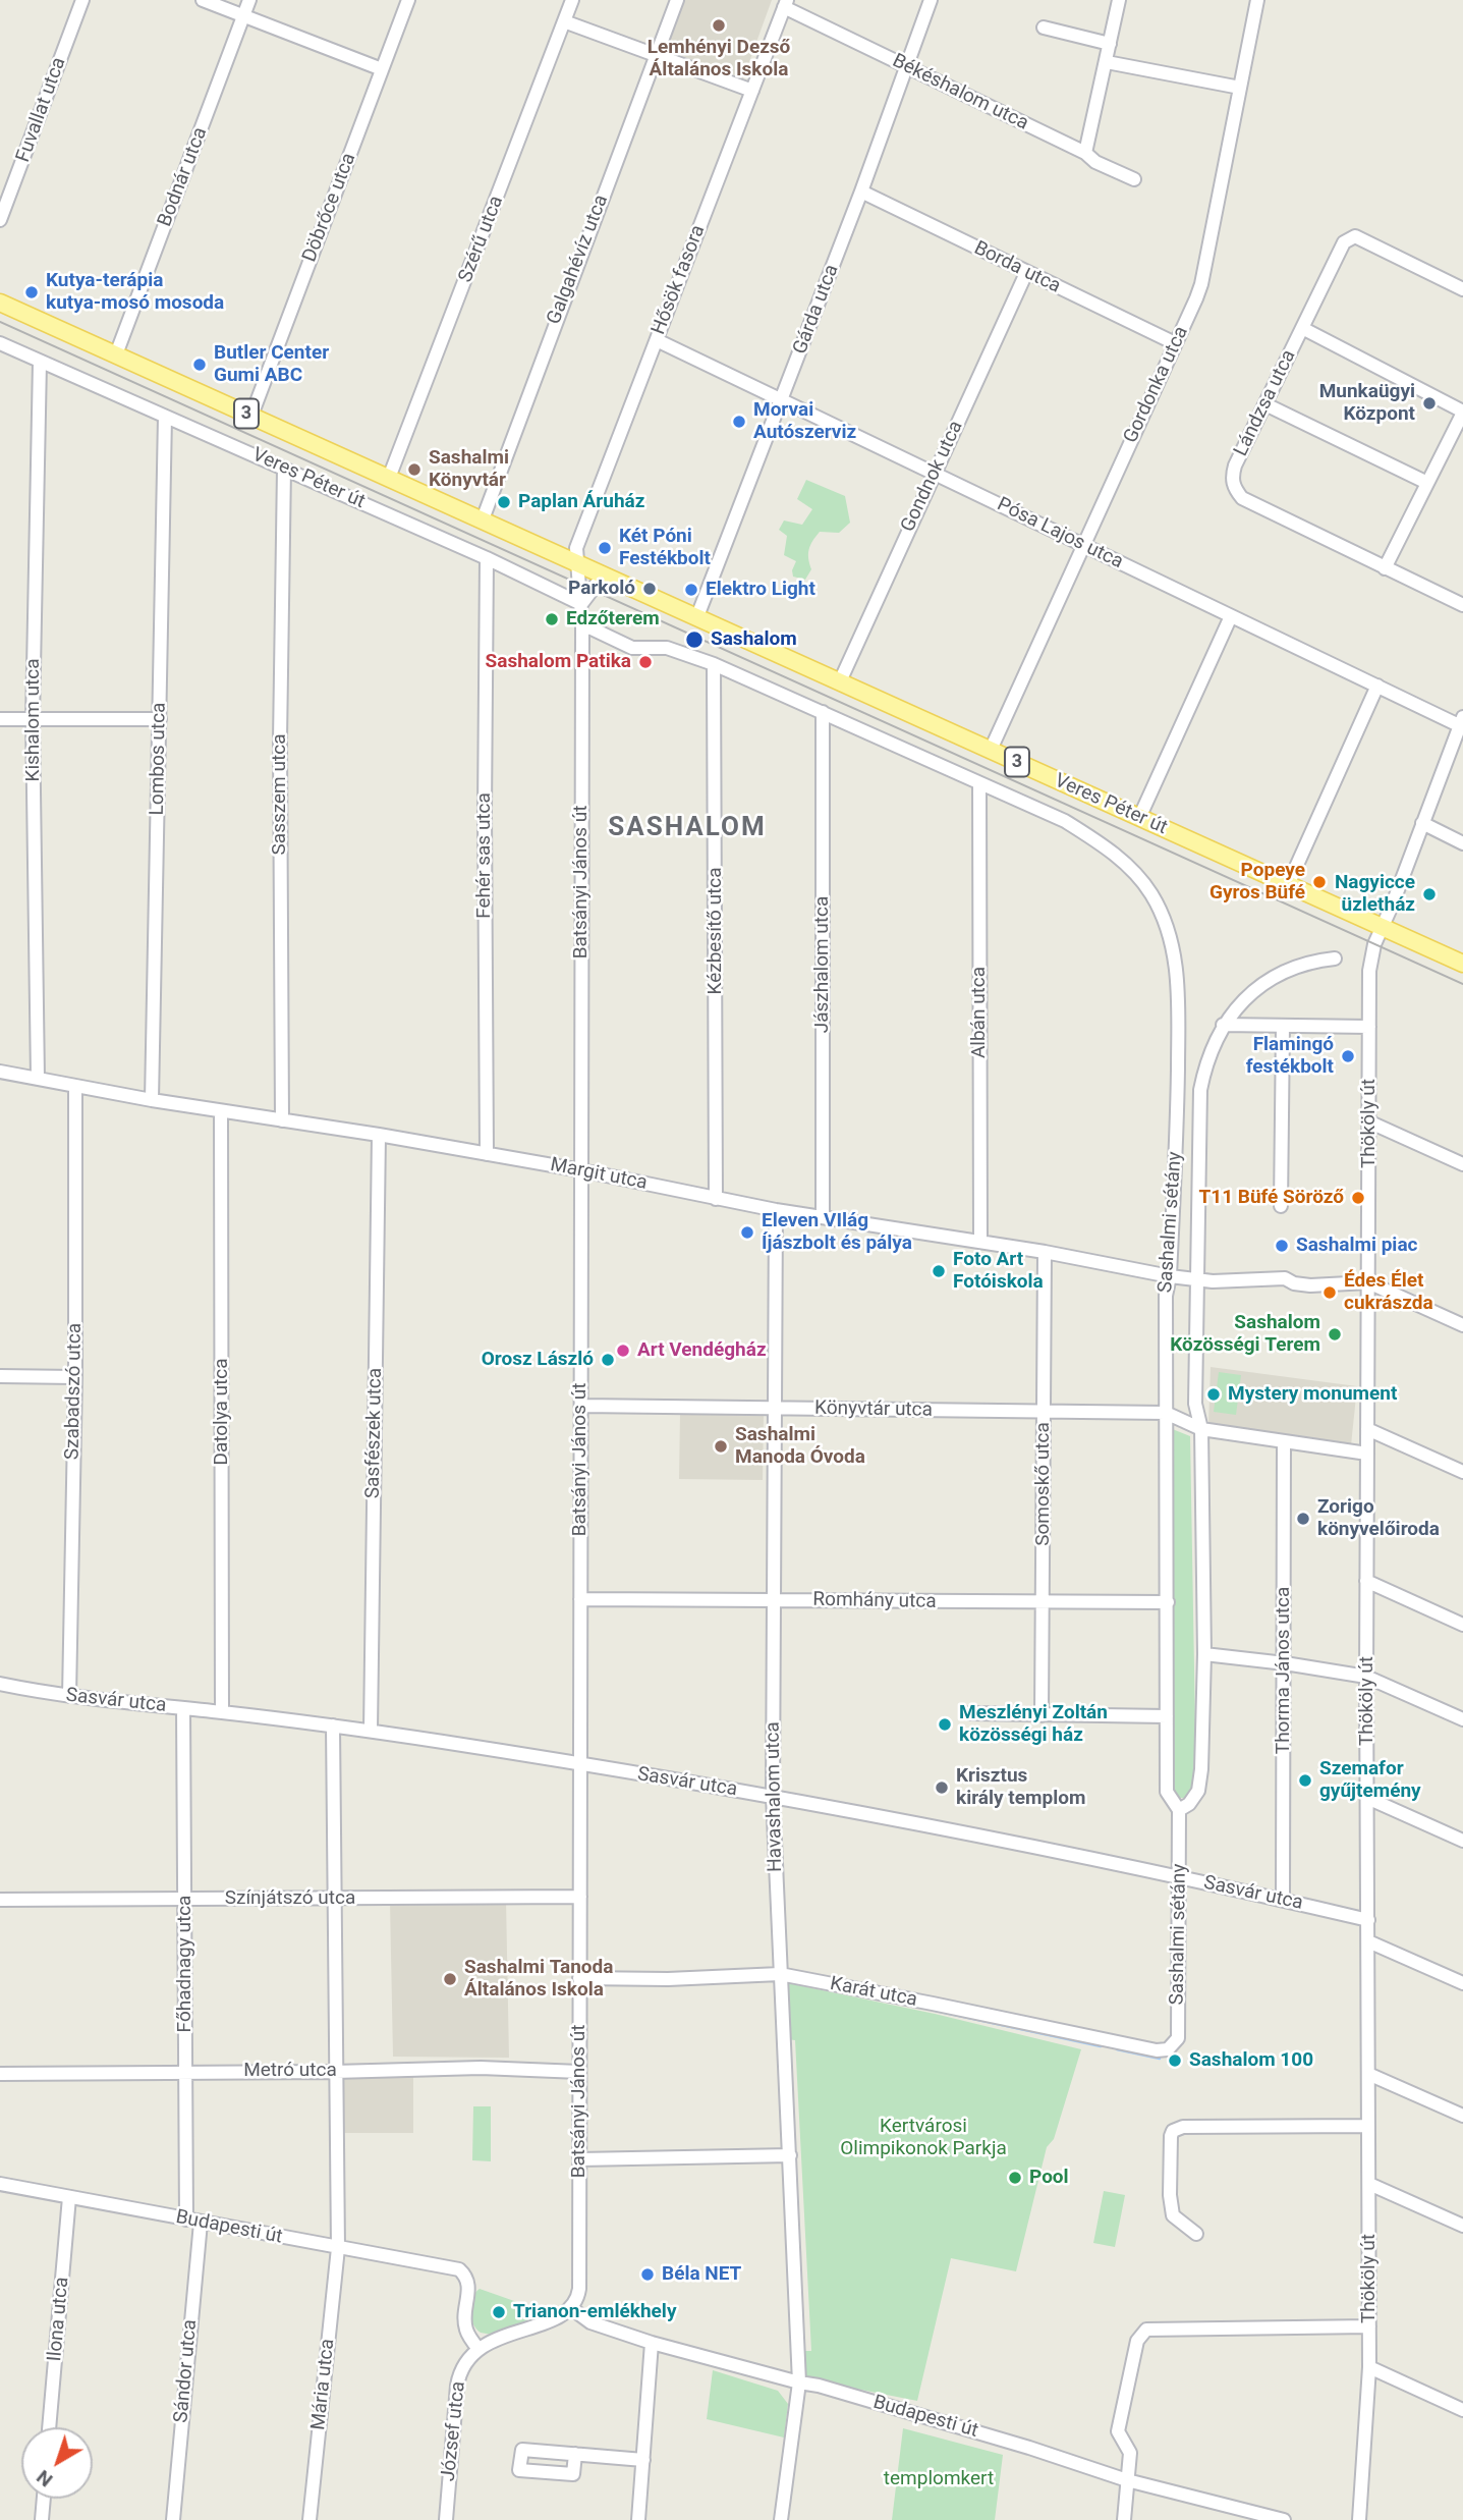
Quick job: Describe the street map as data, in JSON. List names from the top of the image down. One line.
{"streets":{"main road":["3","Veres Péter út"],"street":["Békéshalom utca","Fuvallat utca","Bodnár utca","Döbrőce utca","Szérű utca","Galgahévíz utca","Borda utca","Hősök fasora","Gárda utca","Gordonka utca","Lándzsa utca","Gondnok utca","Pósa Lajos utca","Kishalom utca","Lombos utca","Sasszem utca","Fehér sas utca","Batsányi János út","Kézbesítő utca","Jászhalom utca","Albán utca","Thököly út","Margit utca","Sashalmi sétány","Szabadszó utca","Könyvtár utca","Datolya utca","Sasfészek utca","Somoskő utca","Romhány utca","Thorma János utca","Sasvár utca","Havashalom utca","Színjátszó utca","Főhadnagy utca","Karát utca","Metró utca","Budapesti út","Ilona utca","Sándor utca","Mária utca","József utca"]},"crossings":[["Békéshalom utca","Hősök fasora"],["Békéshalom utca","Gárda utca"],["Bodnár utca","Veres Péter út"],["Döbrőce utca","Veres Péter út"],["Szérű utca","Veres Péter út"],["Galgahévíz utca","Veres Péter út"],["Borda utca","Gárda utca"],["Borda utca","Gordonka utca"],["Borda utca","Gondnok utca"],["Hősök fasora","Veres Péter út"],["Hősök fasora","Pósa Lajos utca"],["Hősök fasora","Batsányi János út"],["Gárda utca","Veres Péter út"],["Gárda utca","Pósa Lajos utca"],["Gordonka utca","Veres Péter út"],["Gordonka utca","Pósa Lajos utca"],["Gondnok utca","Veres Péter út"],["Gondnok utca","Pósa Lajos utca"],["Veres Péter út","Kishalom utca"],["Veres Péter út","Lombos utca"],["Veres Péter út","Sasszem utca"],["Veres Péter út","Fehér sas utca"],["Veres Péter út","Batsányi János út"],["Veres Péter út","Kézbesítő utca"],["Veres Péter út","Jászhalom utca"],["Veres Péter út","Albán utca"],["Veres Péter út","Thököly út"],["Veres Péter út","Sashalmi sétány"],["Kishalom utca","Margit utca"],["Lombos utca","Margit utca"],["Sasszem utca","Margit utca"],["Fehér sas utca","Margit utca"],["Batsányi János út","Margit utca"],["Batsányi János út","Könyvtár utca"],["Batsányi János út","Romhány utca"],["Batsányi János út","Sasvár utca"],["Batsányi János út","Színjátszó utca"],["Batsányi János út","Karát utca"],["Batsányi János út","Metró utca"],["Batsányi János út","Budapesti út"],["Kézbesítő utca","Margit utca"],["Jászhalom utca","Margit utca"],["Albán utca","Margit utca"],["Thököly út","Margit utca"],["Thököly út","Sasvár utca"],["Margit utca","Sashalmi sétány"],["Margit utca","Szabadszó utca"],["Margit utca","Datolya utca"],["Margit utca","Sasfészek utca"],["Margit utca","Somoskő utca"],["Margit utca","Havashalom utca"],["Sashalmi sétány","Könyvtár utca"],["Sashalmi sétány","Romhány utca"],["Sashalmi sétány","Sasvár utca"],["Sashalmi sétány","Karát utca"],["Szabadszó utca","Sasvár utca"],["Könyvtár utca","Somoskő utca"],["Könyvtár utca","Havashalom utca"],["Datolya utca","Sasvár utca"],["Sasfészek utca","Sasvár utca"],["Somoskő utca","Romhány utca"],["Romhány utca","Havashalom utca"],["Thorma János utca","Sasvár utca"],["Sasvár utca","Havashalom utca"],["Sasvár utca","Főhadnagy utca"],["Sasvár utca","Mária utca"],["Havashalom utca","Karát utca"],["Havashalom utca","Budapesti út"],["Színjátszó utca","Főhadnagy utca"],["Színjátszó utca","Mária utca"],["Főhadnagy utca","Metró utca"],["Főhadnagy utca","Budapesti út"],["Metró utca","Mária utca"],["Budapesti út","Ilona utca"],["Budapesti út","Sándor utca"],["Budapesti út","Mária utca"],["Budapesti út","József utca"]],"districts":["SASHALOM"],"parks":["Kertvárosi Olimpikonok Parkja","templomkert"],"places":["Lemhényi Dezső Általános Iskola","Kutya-terápia kutya-mosó mosoda","Butler Center Gumi ABC","Munkaügyi Központ","Morvai Autószerviz","Sashalmi Könyvtár","Paplan Áruház","Két Póni Festékbolt","Parkoló","Elektro Light","Edzőterem","Sashalom","Sashalom Patika","Popeye Gyros Büfé","Nagyicce üzletház","Flamingó festékbolt","T11 Büfé Söröző","Eleven VIlág Íjászbolt és pálya","Sashalmi piac","Foto Art Fotóiskola","Édes Élet cukrászda","Sashalom Közösségi Terem","Art Vendégház","Orosz László","Mystery monument","Sashalmi Manoda Óvoda","Zorigo könyvelőiroda","Meszlényi Zoltán közösségi ház","Szemafor gyűjtemény","Krisztus király templom","Sashalmi Tanoda Általános Iskola","Sashalom 100","Pool","Béla NET","Trianon-emlékhely"],"north":"bottom left"}
